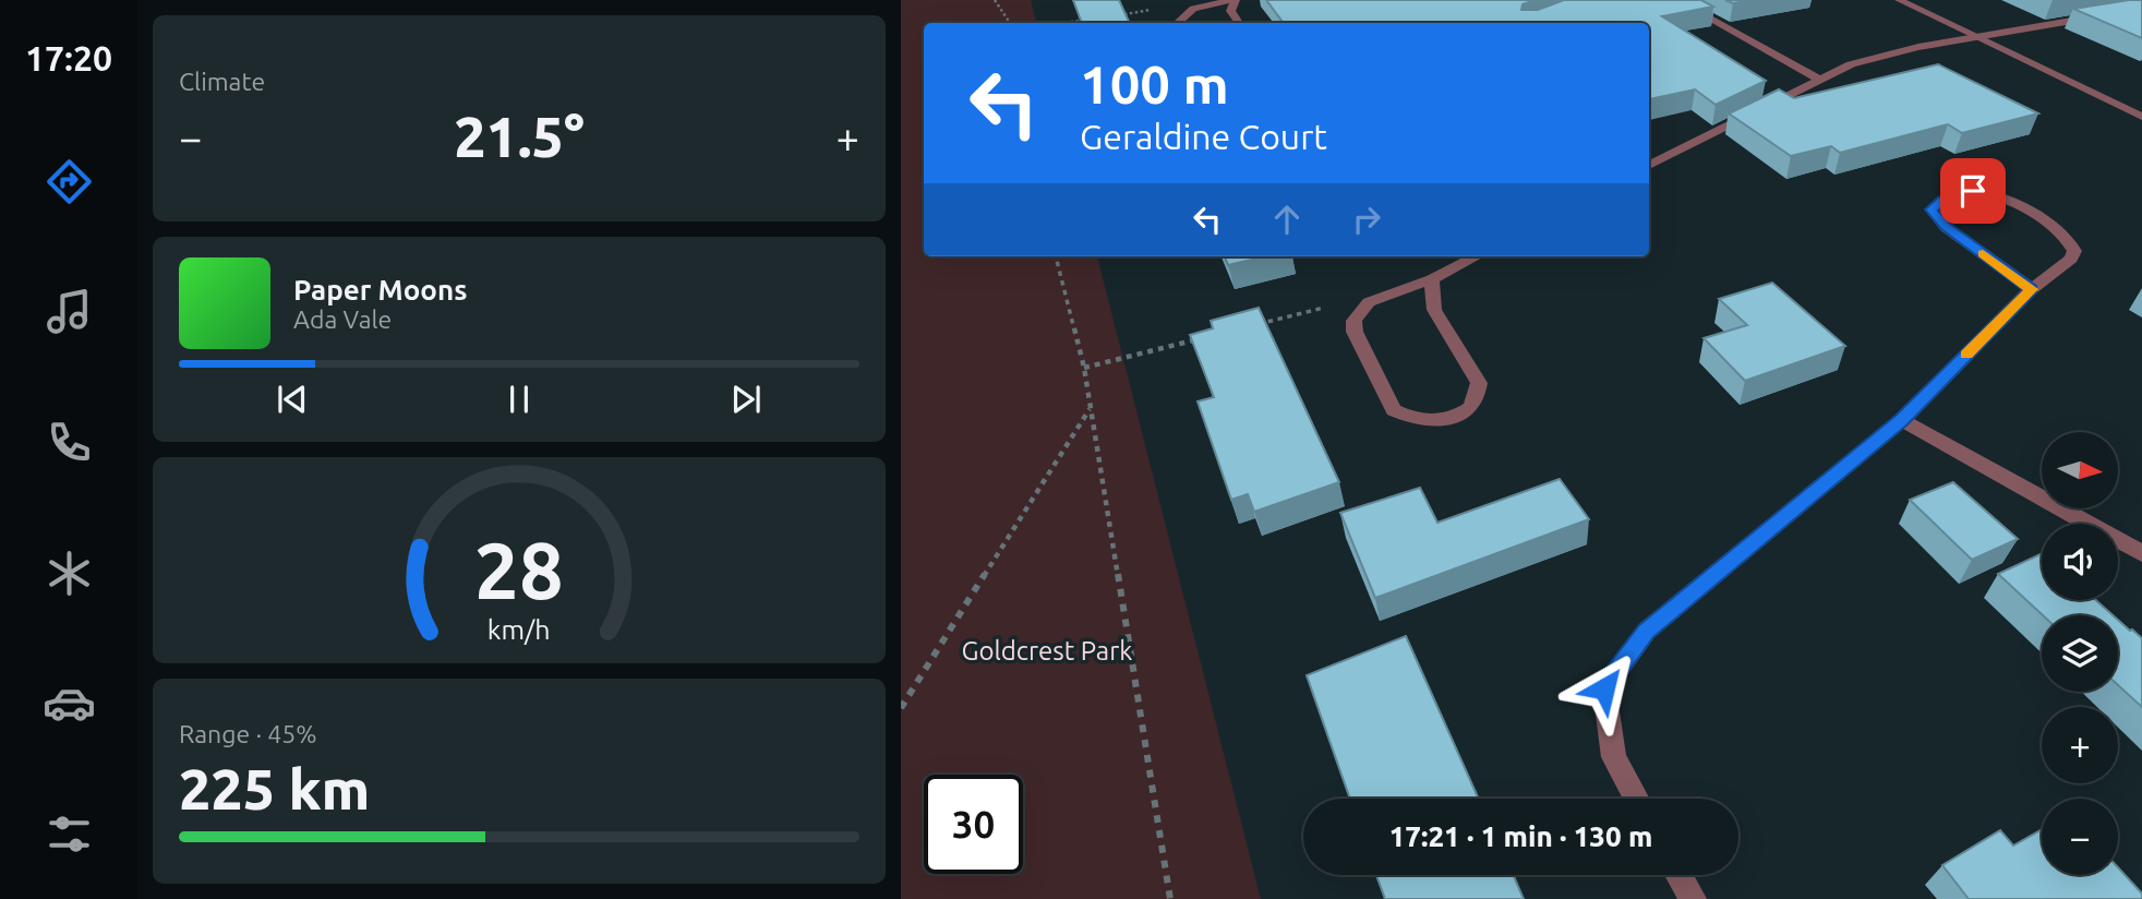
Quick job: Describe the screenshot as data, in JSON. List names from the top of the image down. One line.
{"parks":["Goldcrest Park"],"north":"right","page":{"tabs":"17:20","tile":["Climate",["Range · 45%","225 km"]],"turn":["100 m","Geraldine Court"],"heat":["−","21.5°","+"],"song":["Paper Moons","Ada Vale"],"map_buttons":["+","−"],"limit":"30","trip":"17:21 · 1 min · 130 m","gauge":["28","km/h"]}}
